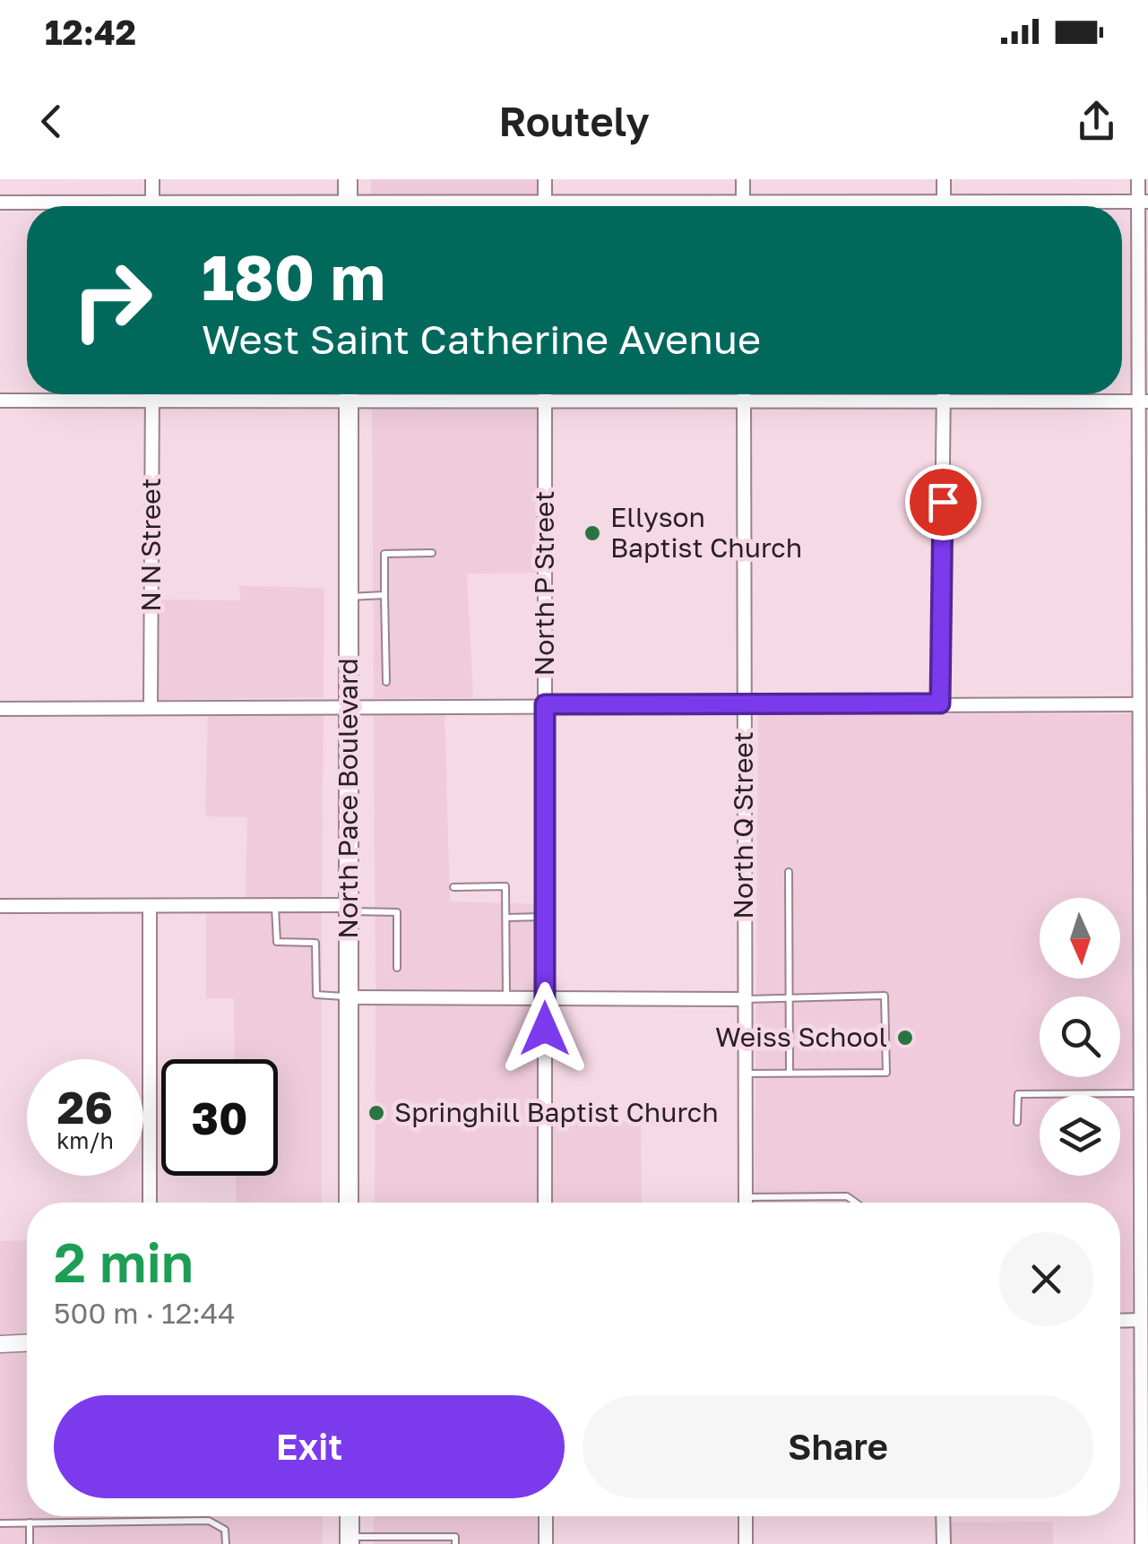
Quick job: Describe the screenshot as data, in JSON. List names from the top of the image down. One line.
{"streets":{"main road":["North Pace Boulevard"],"street":["N N Street","North P Street","North Q Street"]},"places":["Ellyson Baptist Church","Weiss School","Springhill Baptist Church"],"north":"bottom","page":{"status":"12:42","header":"Routely","turn":["180 m","West Saint Catherine Avenue"],"speed":"26 km/h","limit":"30","heading":["2 min","500 m · 12:44"],"buttons":["Exit","Share"]}}
